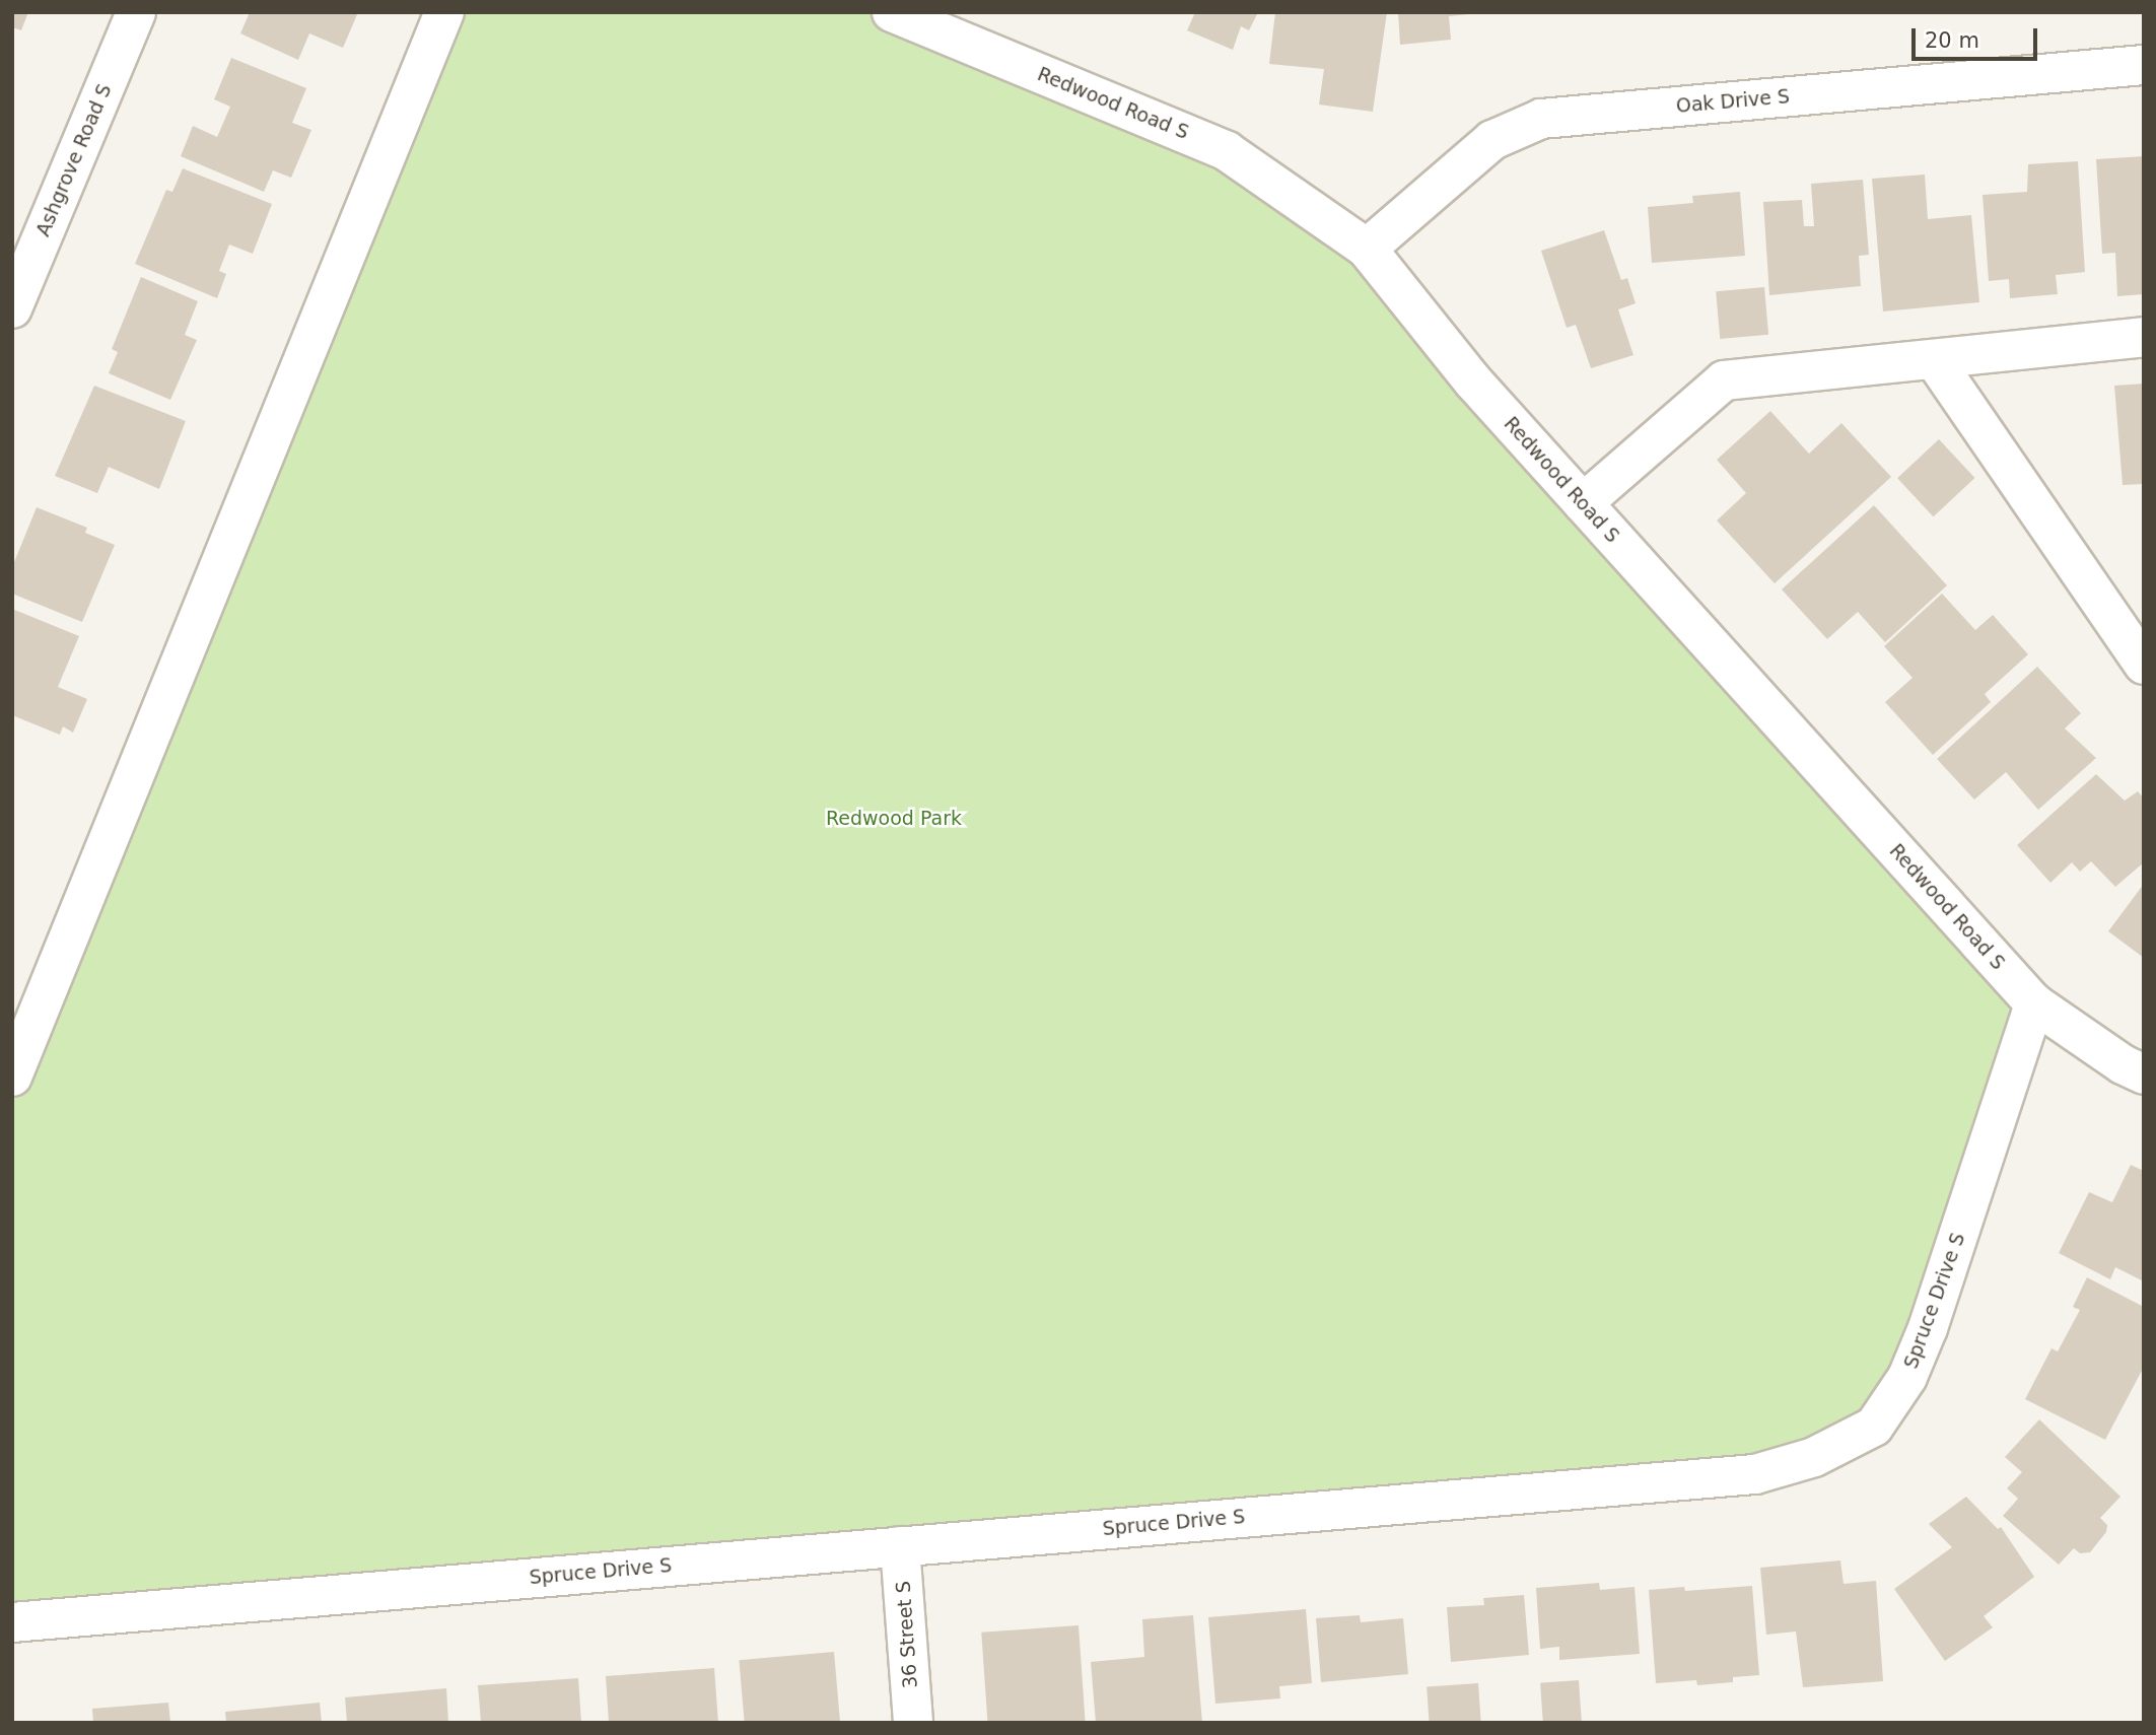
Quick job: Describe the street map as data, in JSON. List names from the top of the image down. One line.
{"streets":{"street":["Oak Drive S","Redwood Road S","Ashgrove Road S","Spruce Drive S","36 Street S"]},"crossings":[["Oak Drive S","Redwood Road S"],["Redwood Road S","Spruce Drive S"],["Spruce Drive S","36 Street S"]],"parks":["Redwood Park"],"scale_bar":"20 m"}
